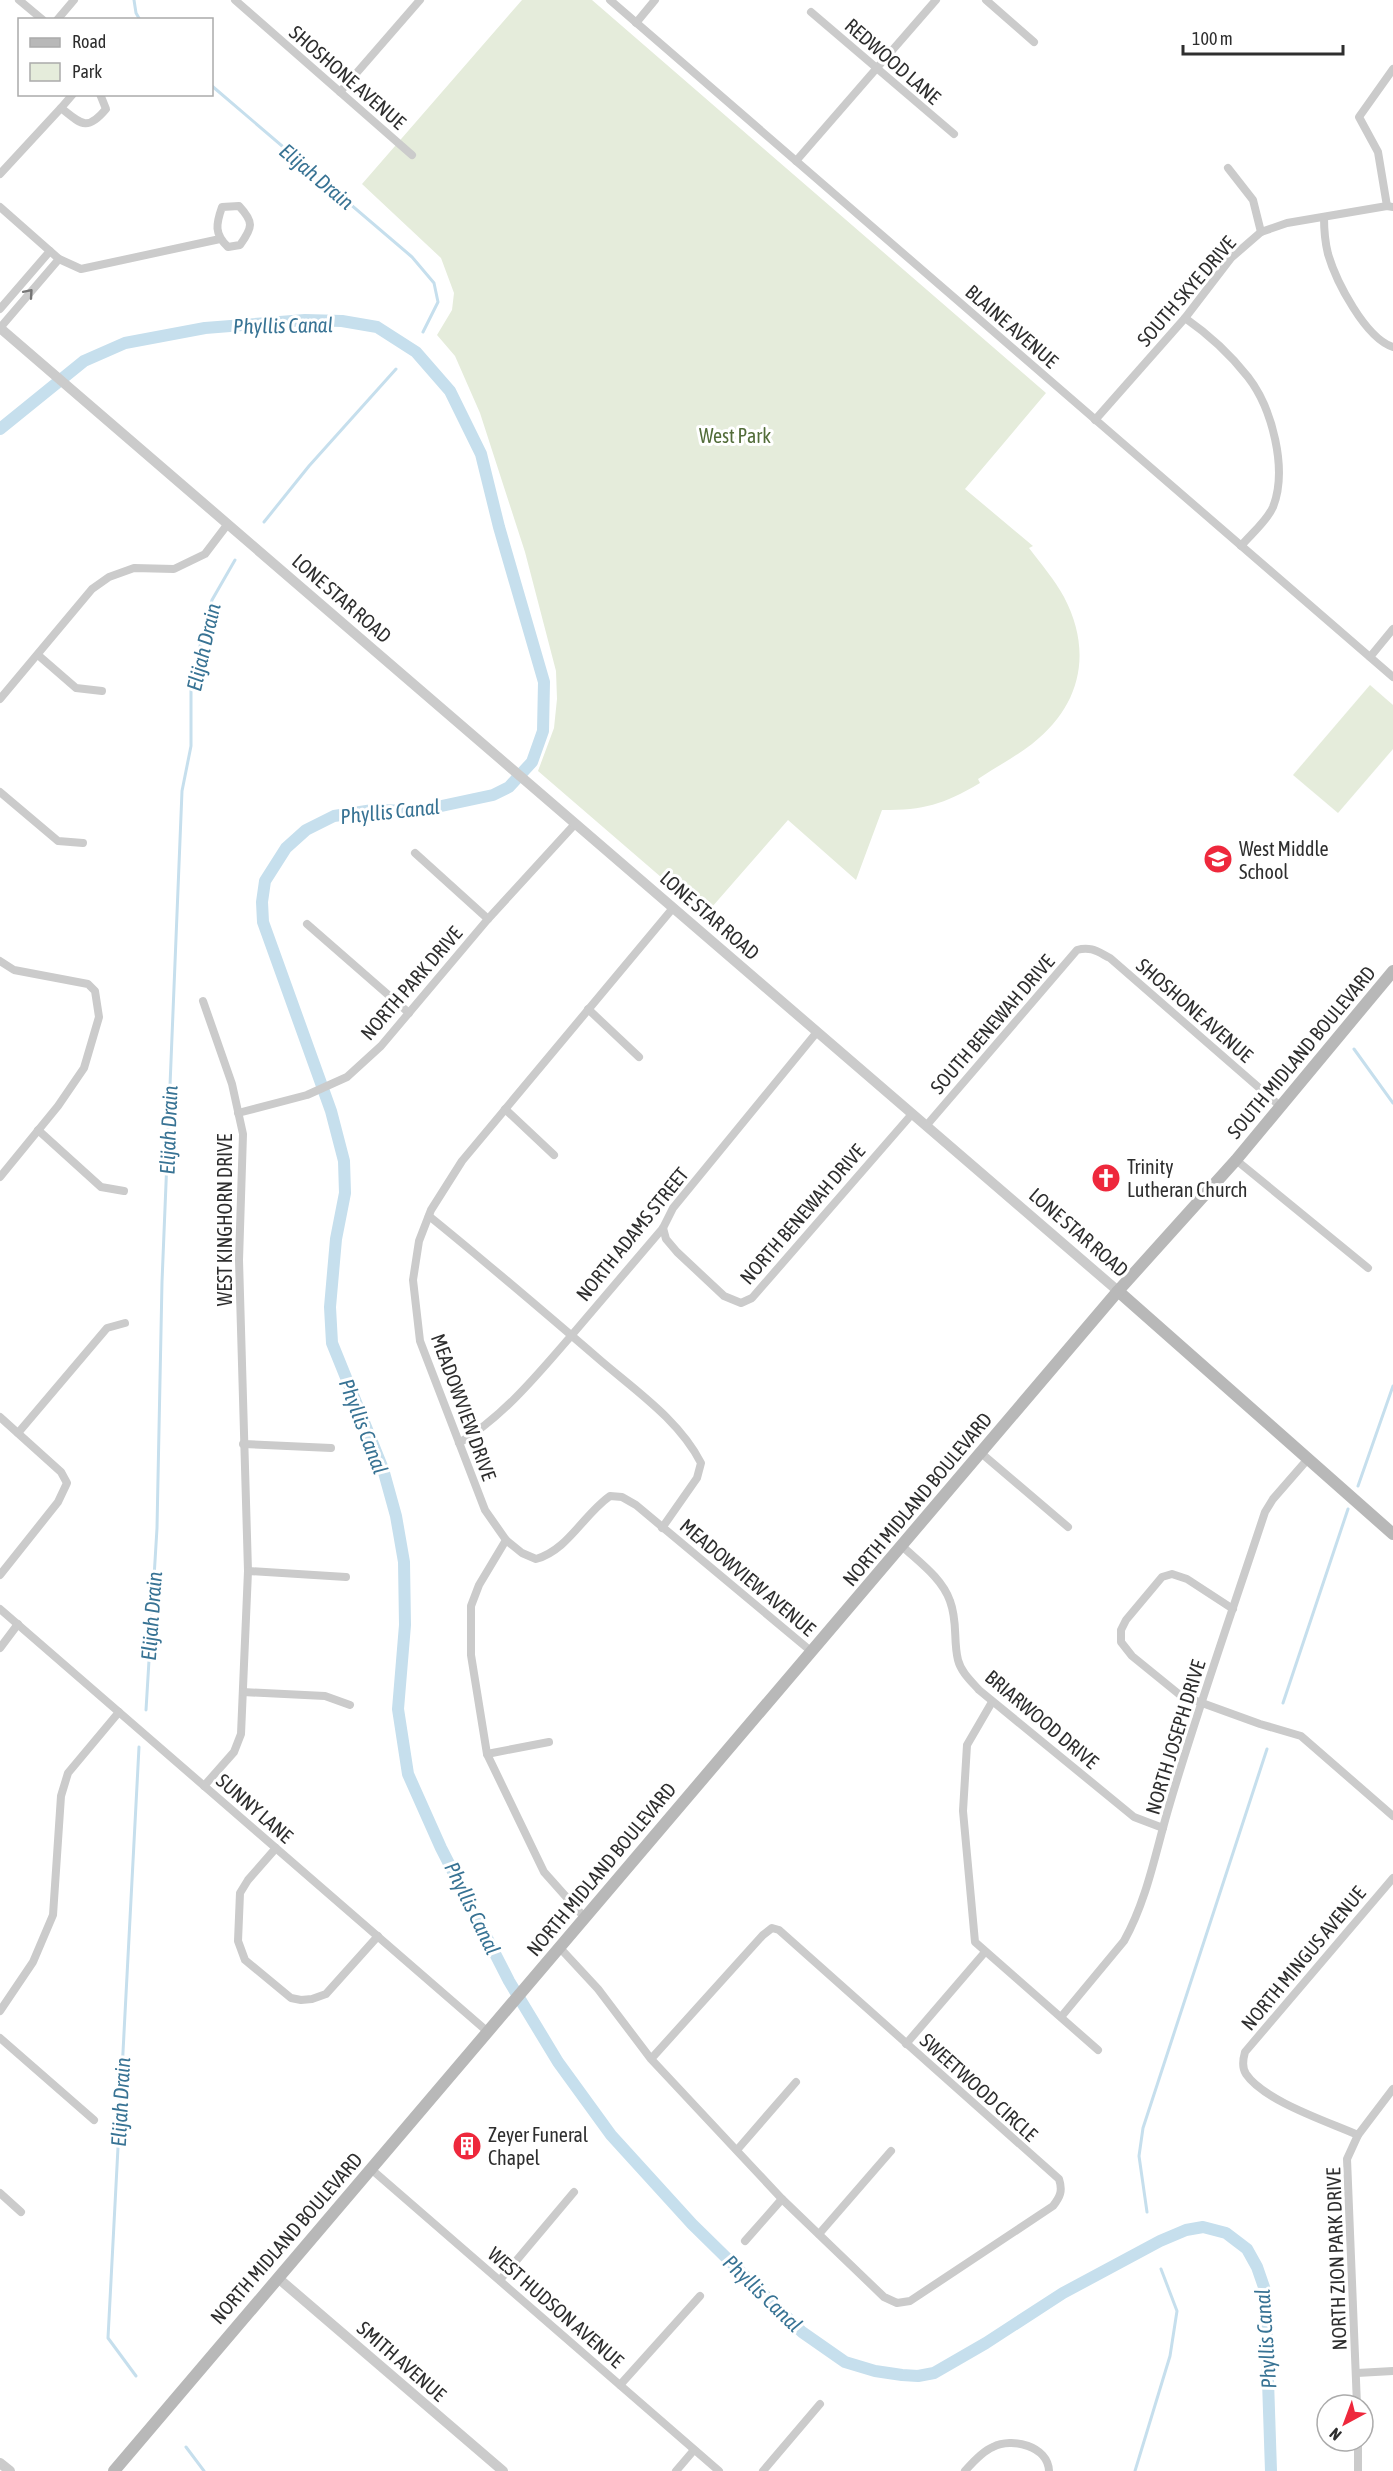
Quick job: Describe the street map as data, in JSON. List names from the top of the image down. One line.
{"streets":{"main road":["LONE STAR ROAD","SOUTH MIDLAND BOULEVARD","NORTH MIDLAND BOULEVARD"],"street":["REDWOOD LANE","SHOSHONE AVENUE","SOUTH SKYE DRIVE","BLAINE AVENUE","NORTH PARK DRIVE","SOUTH BENEWAH DRIVE","NORTH BENEWAH DRIVE","WEST KINGHORN DRIVE","NORTH ADAMS STREET","MEADOWVIEW DRIVE","MEADOWVIEW AVENUE","BRIARWOOD DRIVE","NORTH JOSEPH DRIVE","SUNNY LANE","NORTH MINGUS AVENUE","SWEETWOOD CIRCLE","NORTH ZION PARK DRIVE","WEST HUDSON AVENUE","SMITH AVENUE"]},"crossings":[["SHOSHONE AVENUE","SOUTH BENEWAH DRIVE"],["SHOSHONE AVENUE","SOUTH MIDLAND BOULEVARD"],["SOUTH SKYE DRIVE","BLAINE AVENUE"],["LONE STAR ROAD","NORTH PARK DRIVE"],["LONE STAR ROAD","SOUTH BENEWAH DRIVE"],["LONE STAR ROAD","SOUTH MIDLAND BOULEVARD"],["LONE STAR ROAD","NORTH BENEWAH DRIVE"],["LONE STAR ROAD","NORTH ADAMS STREET"],["LONE STAR ROAD","MEADOWVIEW DRIVE"],["LONE STAR ROAD","NORTH MIDLAND BOULEVARD"],["LONE STAR ROAD","NORTH JOSEPH DRIVE"],["NORTH PARK DRIVE","WEST KINGHORN DRIVE"],["SOUTH MIDLAND BOULEVARD","NORTH MIDLAND BOULEVARD"],["NORTH BENEWAH DRIVE","NORTH ADAMS STREET"],["WEST KINGHORN DRIVE","SUNNY LANE"],["NORTH ADAMS STREET","MEADOWVIEW DRIVE"],["MEADOWVIEW DRIVE","MEADOWVIEW AVENUE"],["NORTH MIDLAND BOULEVARD","MEADOWVIEW AVENUE"],["NORTH MIDLAND BOULEVARD","BRIARWOOD DRIVE"],["NORTH MIDLAND BOULEVARD","SUNNY LANE"],["NORTH MIDLAND BOULEVARD","SWEETWOOD CIRCLE"],["NORTH MIDLAND BOULEVARD","WEST HUDSON AVENUE"],["NORTH MIDLAND BOULEVARD","SMITH AVENUE"],["BRIARWOOD DRIVE","NORTH JOSEPH DRIVE"],["NORTH MINGUS AVENUE","NORTH ZION PARK DRIVE"]],"water":["Elijah Drain","Phyllis Canal"],"parks":["West Park"],"places":{"school or university":["West Middle School"],"church":["Trinity Lutheran Church"],"building":["Zeyer Funeral Chapel"]},"legend":["Road","Park"],"scale_bar":"100 m","north":"bottom left"}
